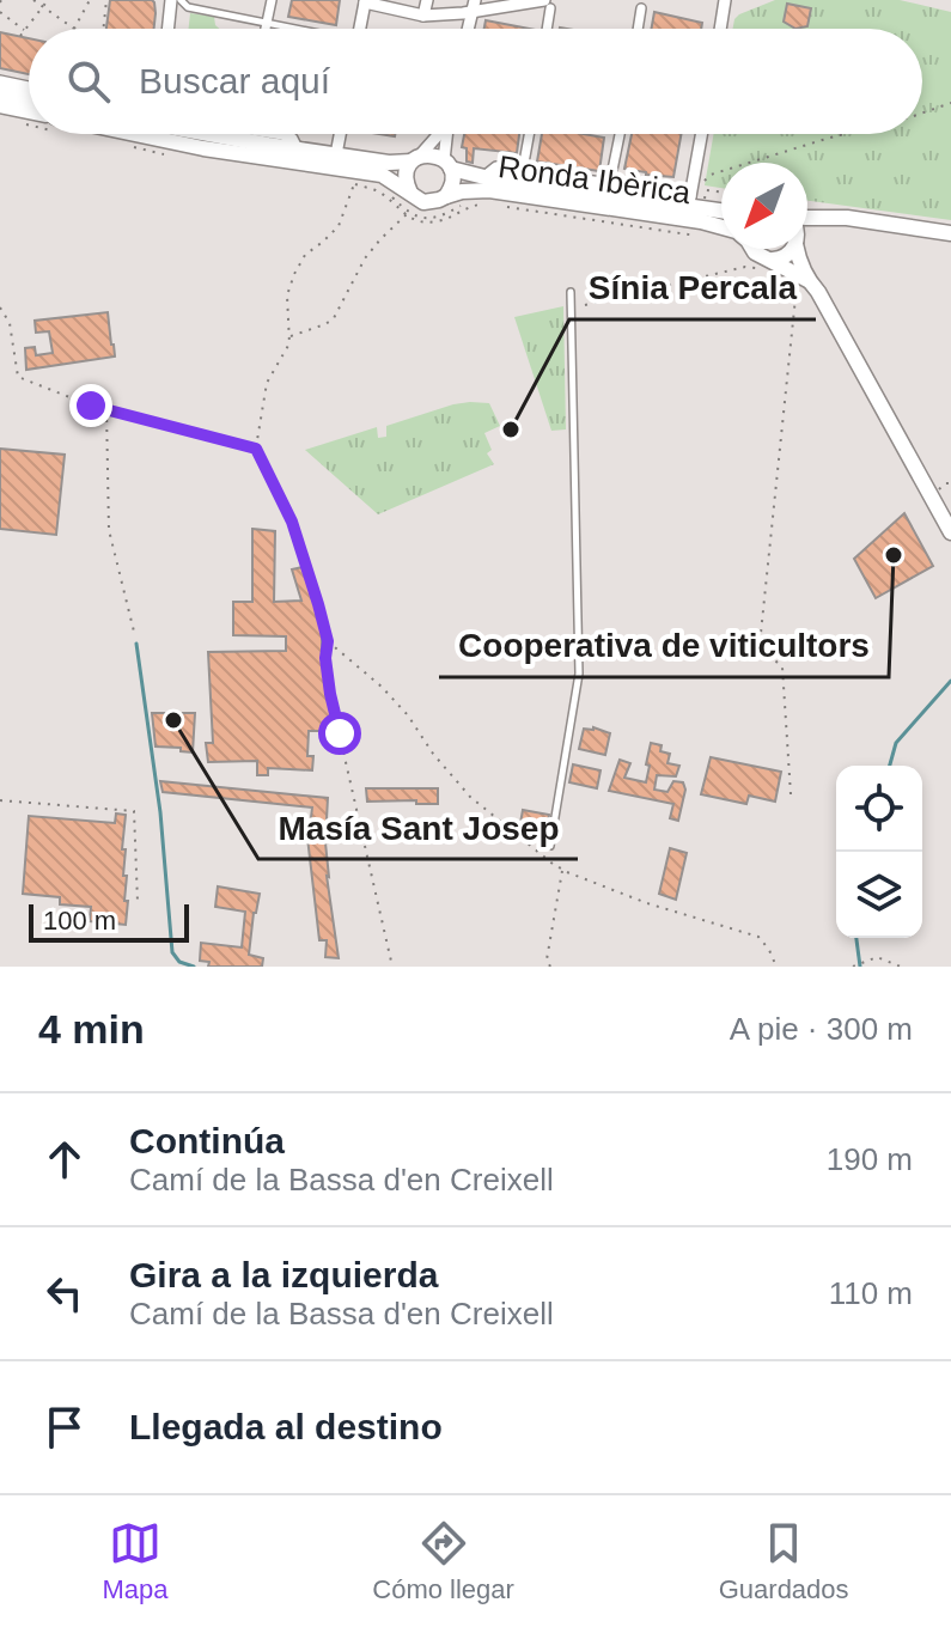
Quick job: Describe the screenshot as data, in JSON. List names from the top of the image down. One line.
{"streets":{"street":["Ronda Ibèrica"]},"places":["Sínia Percala","Cooperativa de viticultors","Masía Sant Josep"],"scale_bar":"100 m","north":"bottom left","page":{"search":"Buscar aquí","scale":"100 m","heading":["4 min","A pie · 300 m"],"list":[["Continúa","Camí de la Bassa d'en Creixell","190 m"],["Gira a la izquierda","Camí de la Bassa d'en Creixell","110 m"],"Llegada al destino"],"nav":["Mapa","Cómo llegar","Guardados"]}}
